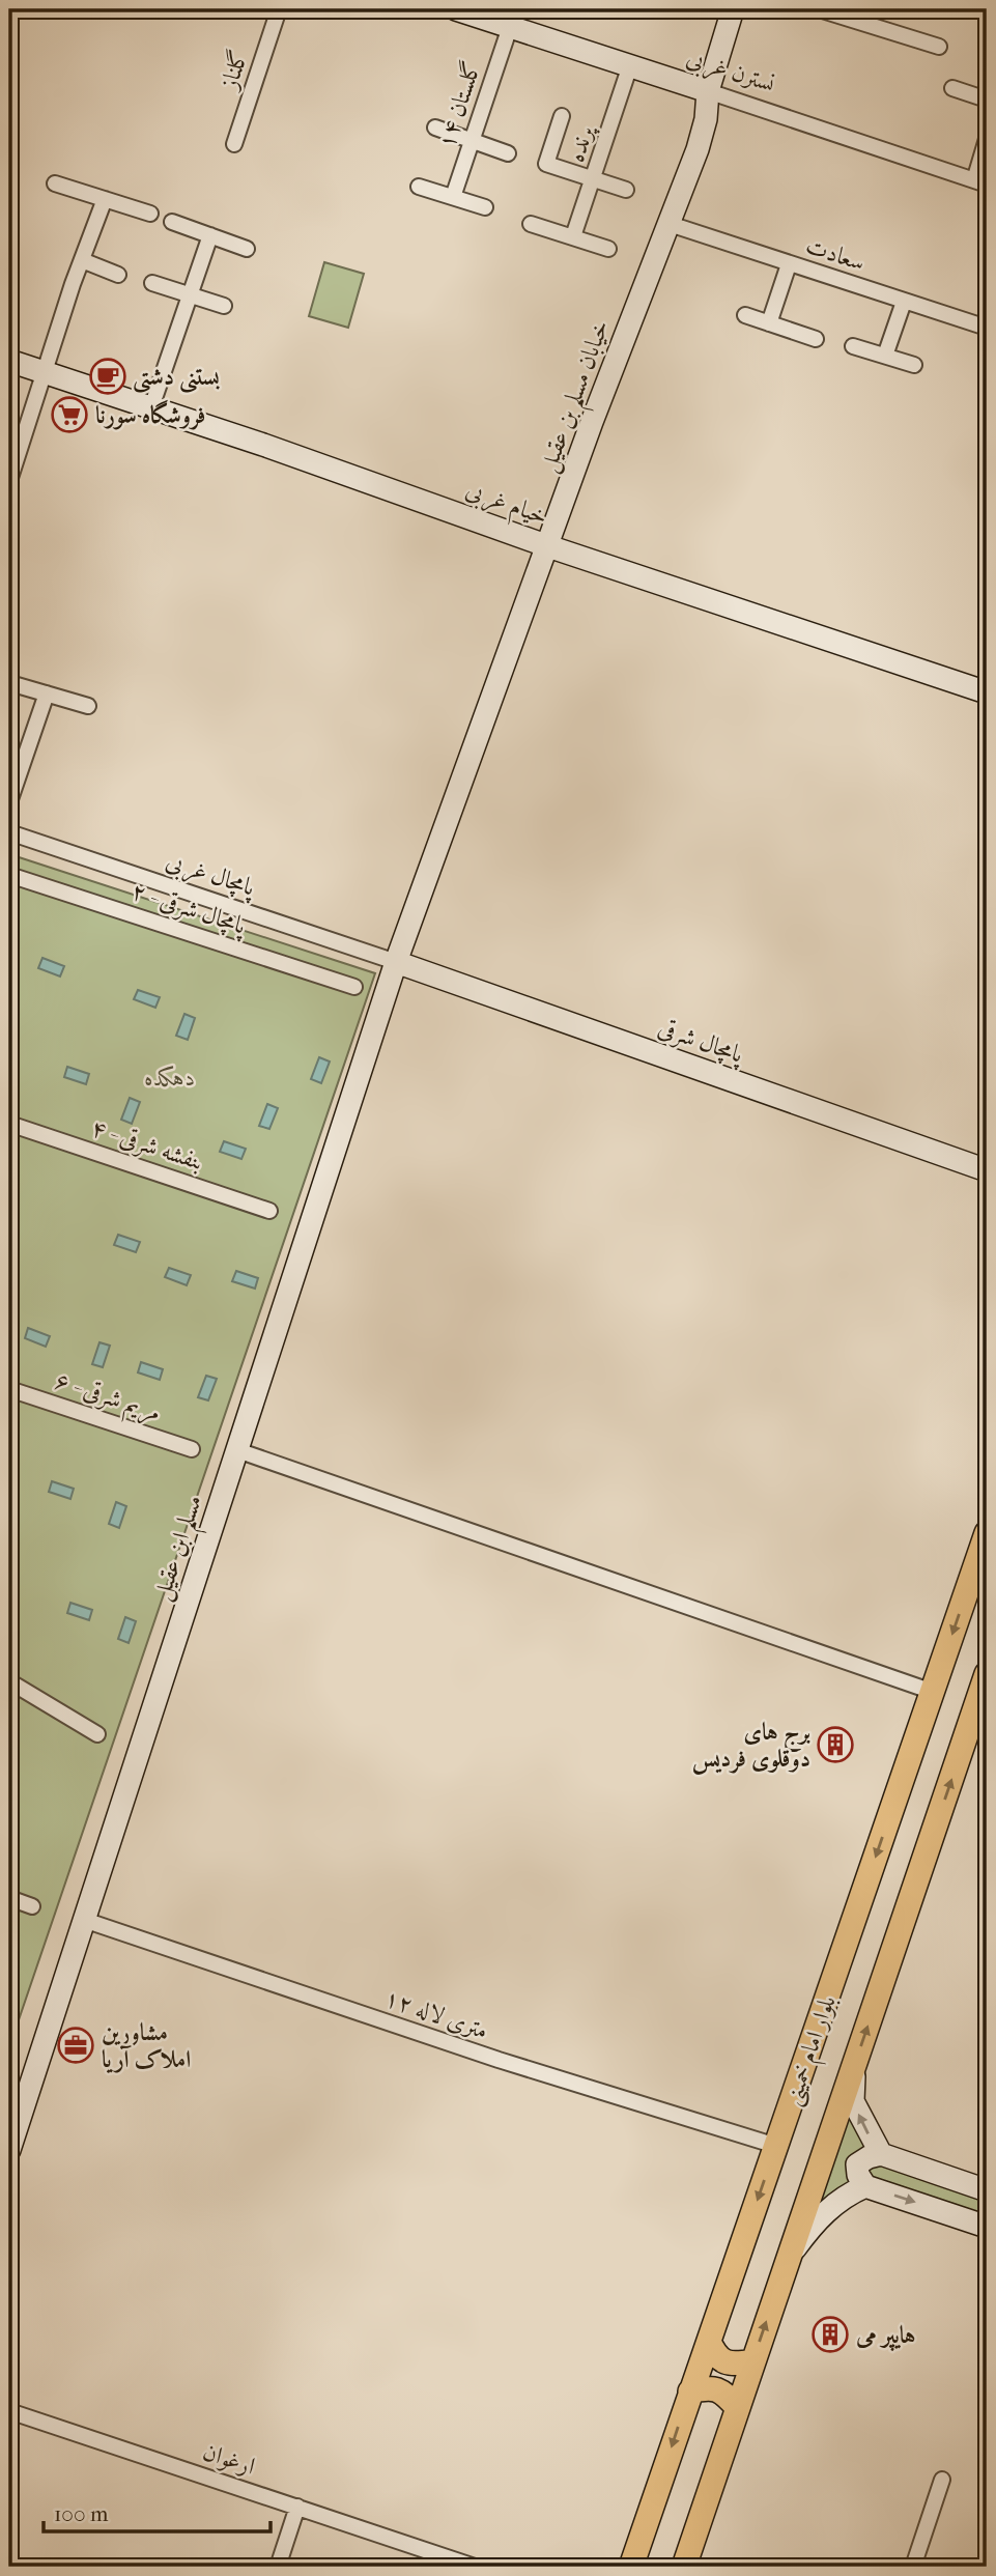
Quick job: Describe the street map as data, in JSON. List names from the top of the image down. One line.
{"streets":{"main road":["بلوار امام خمینی"],"street":["گلناز","نسترن غربی","گلستان ۱۴","پرنده","سعادت","خیابان مسلم بن عقیل","خیام غربی","پامچال غربی","پامچال شرقی - ۲","پامچال شرقی","بنفشه شرقی - ۴","مریم شرقی - ۶","مسلم ابن عقیل","۱۲ متری لاله","ارغوان"]},"crossings":[["نسترن غربی","گلستان ۱۴"],["نسترن غربی","پرنده"],["نسترن غربی","خیابان مسلم بن عقیل"],["سعادت","خیابان مسلم بن عقیل"],["خیابان مسلم بن عقیل","خیام غربی"],["خیابان مسلم بن عقیل","پامچال غربی"],["خیابان مسلم بن عقیل","پامچال شرقی"],["خیابان مسلم بن عقیل","مسلم ابن عقیل"],["پامچال غربی","پامچال شرقی"],["پامچال غربی","مسلم ابن عقیل"],["پامچال شرقی","مسلم ابن عقیل"],["مسلم ابن عقیل","۱۲ متری لاله"],["۱۲ متری لاله","بلوار امام خمینی"]],"parks":["دهکده"],"places":{"cafe":["بستنی دشتی"],"supermarket":["فروشگاه سورنا"],"building":["برج های دوقلوی فردیس","هایپر می"],"office":["مشاورین املاک آریا"]},"scale_bar":"100 m"}
